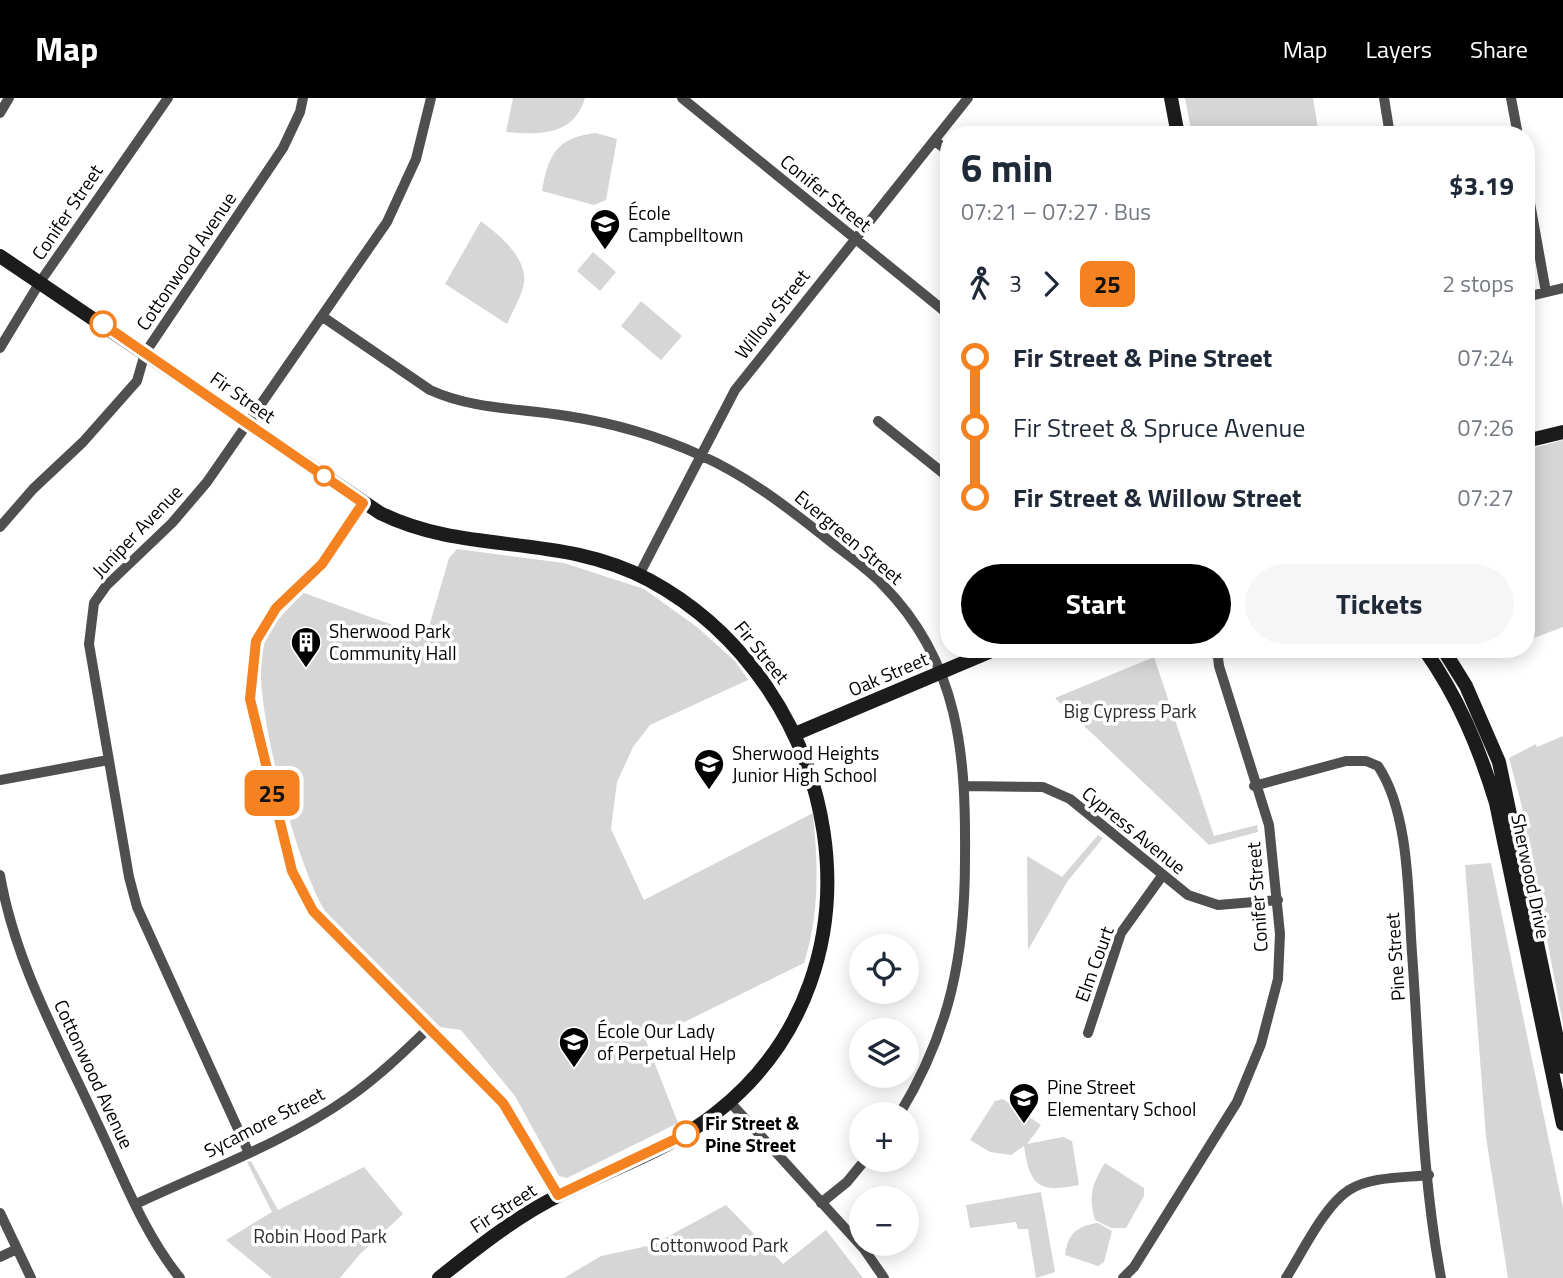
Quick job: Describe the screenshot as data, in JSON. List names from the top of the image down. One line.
{"streets":{"street":["Conifer Street","Cottonwood Avenue","Willow Street","Fir Street","Juniper Avenue","Evergreen Street","Oak Street","Cypress Avenue","Sherwood Drive","Pine Street","Elm Court","Sycamore Street"]},"crossings":[["Conifer Street","Willow Street"],["Conifer Street","Fir Street"],["Conifer Street","Cypress Avenue"],["Conifer Street","Pine Street"],["Cottonwood Avenue","Fir Street"],["Cottonwood Avenue","Sycamore Street"],["Willow Street","Fir Street"],["Willow Street","Evergreen Street"],["Fir Street","Juniper Avenue"],["Fir Street","Oak Street"],["Juniper Avenue","Evergreen Street"],["Juniper Avenue","Sycamore Street"],["Evergreen Street","Oak Street"],["Evergreen Street","Cypress Avenue"],["Cypress Avenue","Elm Court"]],"parks":["Big Cypress Park","Robin Hood Park","Cottonwood Park"],"places":{"school or university":["École Campbelltown","Sherwood Heights Junior High School","École Our Lady of Perpetual Help","Pine Street Elementary School"],"building":["Sherwood Park Community Hall"],"other":["Fir Street & Pine Street"]},"lines":["bus line 25"],"page":{"header":"Map","nav":["Map","Layers","Share"],"on_map":"25","heading":["6 min","07:21 – 07:27 · Bus","$3.19"],"legs":["3","25","2 stops"],"list":[{"name":"Fir Street & Pine Street","value":"07:24"},{"name":"Fir Street & Spruce Avenue","value":"07:26"},{"name":"Fir Street & Willow Street","value":"07:27"}],"buttons":["Start","Tickets"],"map_buttons":["+","−"]}}
